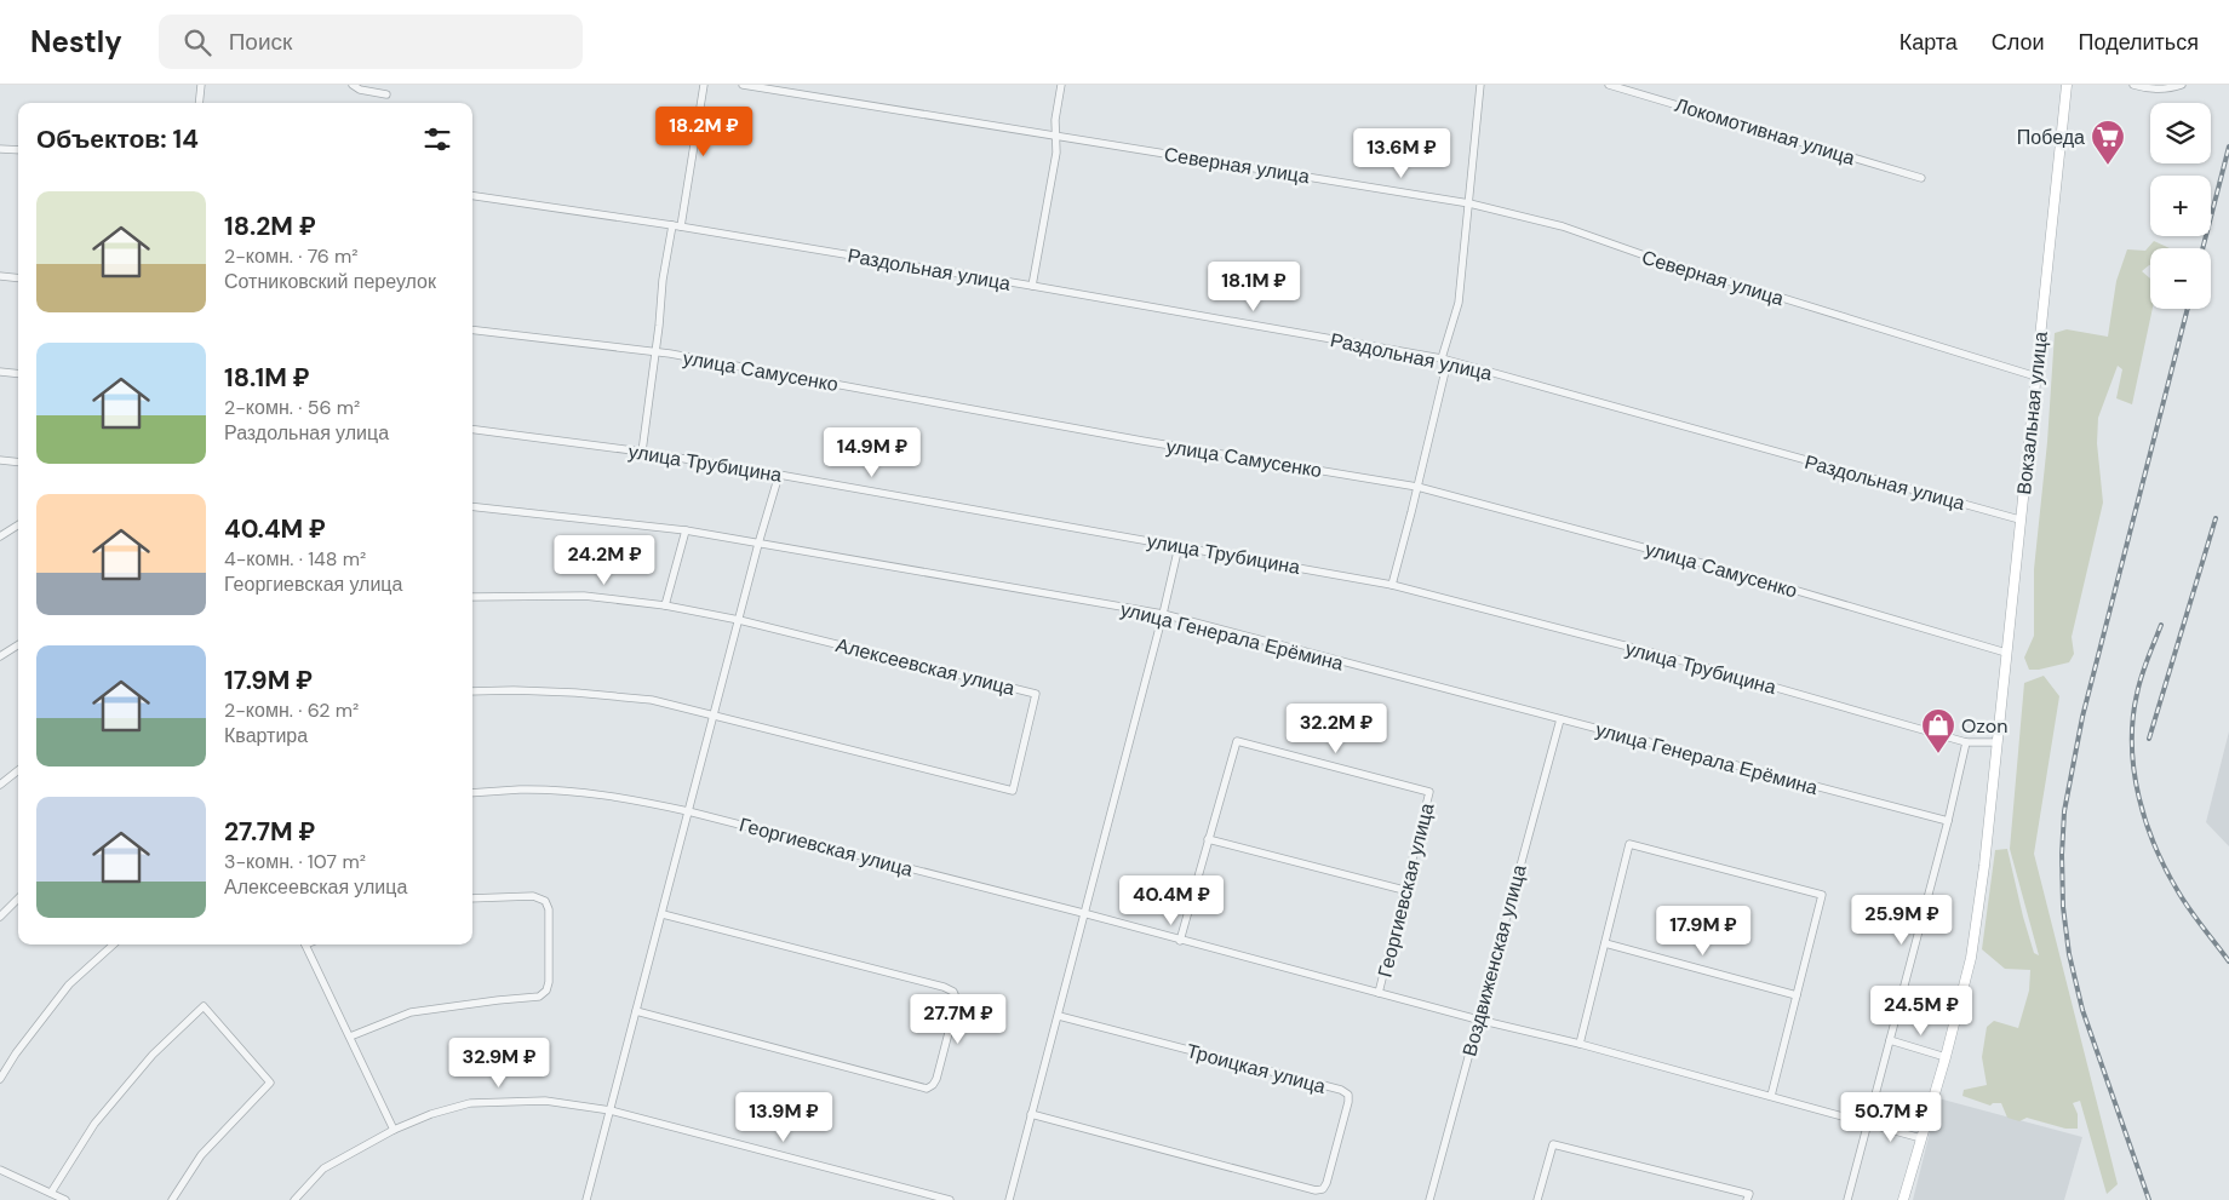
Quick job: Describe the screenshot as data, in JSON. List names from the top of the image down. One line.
{"streets":{"main road":["Вокзальная улица"],"street":["Локомотивная улица","Северная улица","Раздольная улица","улица Самусенко","улица Трубицина","улица Генерала Ерёмина","Алексеевская улица","Георгиевская улица","Воздвиженская улица","Троицкая улица"]},"crossings":[["Северная улица","Вокзальная улица"],["Раздольная улица","Вокзальная улица"],["улица Самусенко","Вокзальная улица"],["Вокзальная улица","Георгиевская улица"],["улица Генерала Ерёмина","Воздвиженская улица"],["Георгиевская улица","Воздвиженская улица"]],"places":{"supermarket":["Победа"],"shop":["Ozon"]},"page":{"header":"Nestly","search":"Поиск","nav":["Карта","Слои","Поделиться"],"map_buttons":["+","−"],"heading":"Объектов: 14","price":["18.2M ₽","13.6M ₽","18.1M ₽","14.9M ₽","24.2M ₽","32.2M ₽","40.4M ₽","25.9M ₽","17.9M ₽","24.5M ₽","27.7M ₽","32.9M ₽","13.9M ₽","50.7M ₽"],"list":[{"name":"18.2M ₽","note":"2-комн. · 76 m² · Сотниковский переулок"},{"name":"18.1M ₽","note":"2-комн. · 56 m² · Раздольная улица"},{"name":"40.4M ₽","note":"4-комн. · 148 m² · Георгиевская улица"},{"name":"17.9M ₽","note":"2-комн. · 62 m² · Квартира"},{"name":"27.7M ₽","note":"3-комн. · 107 m² · Алексеевская улица"}]}}
